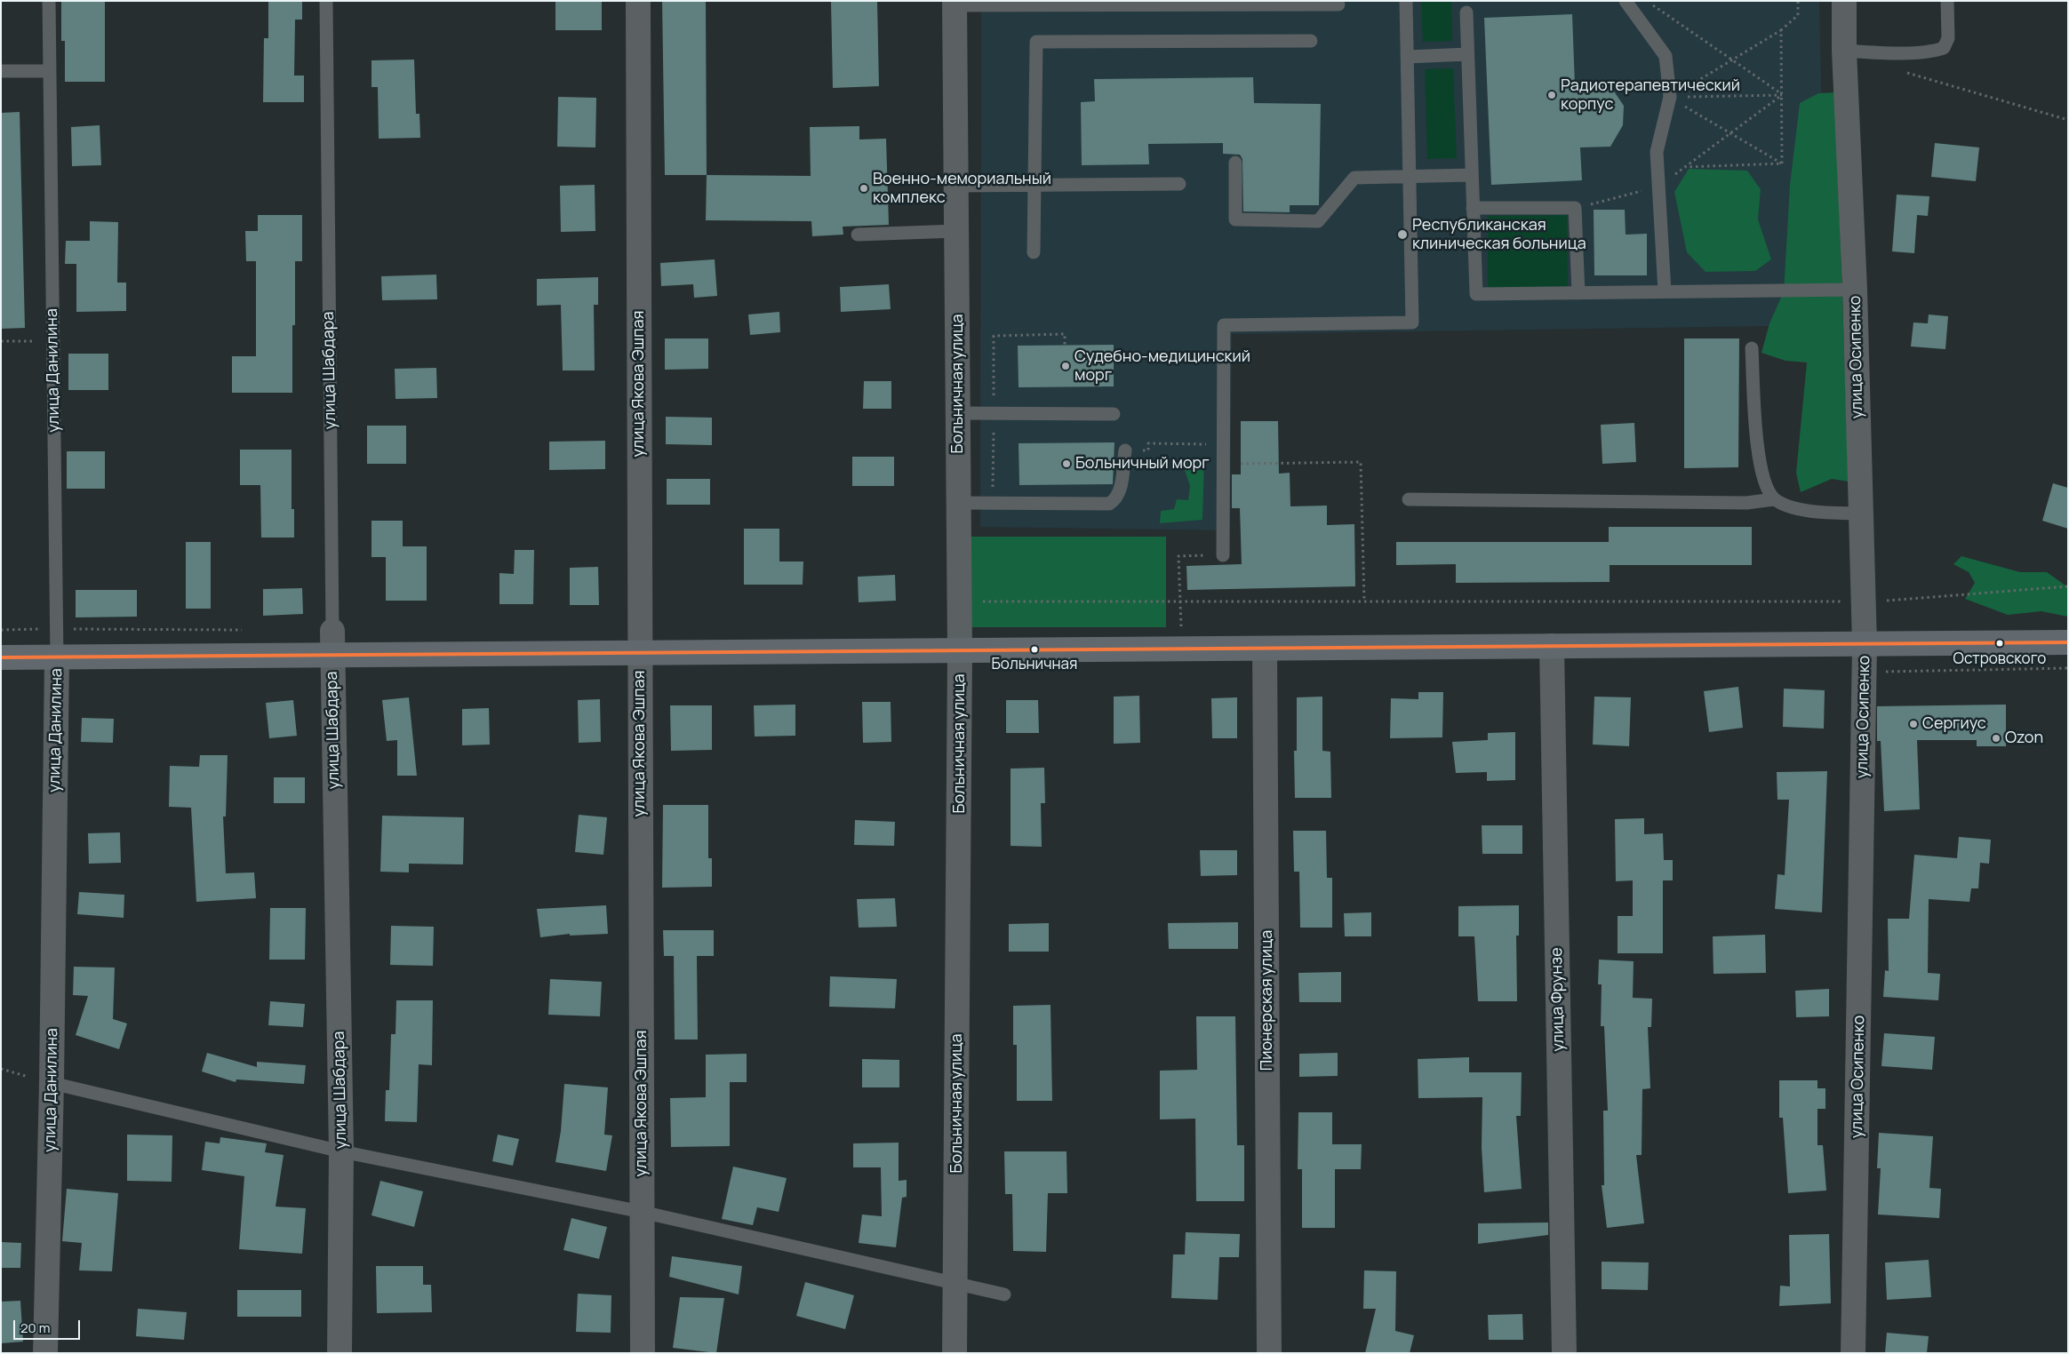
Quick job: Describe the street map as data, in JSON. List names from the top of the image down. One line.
{"streets":{"street":["улица Осипенко","улица Данилина","улица Шабдара","улица Якова Эшпая","Больничная улица","улица Фрунзе","Пионерская улица"]},"places":["Радиотерапевтический корпус","Военно-мемориальный комплекс","Республиканская клиническая больница","Судебно-медицинский морг","Больничный морг","Островского","Больничная","Сергиус","Ozon"],"scale_bar":"20 m"}
